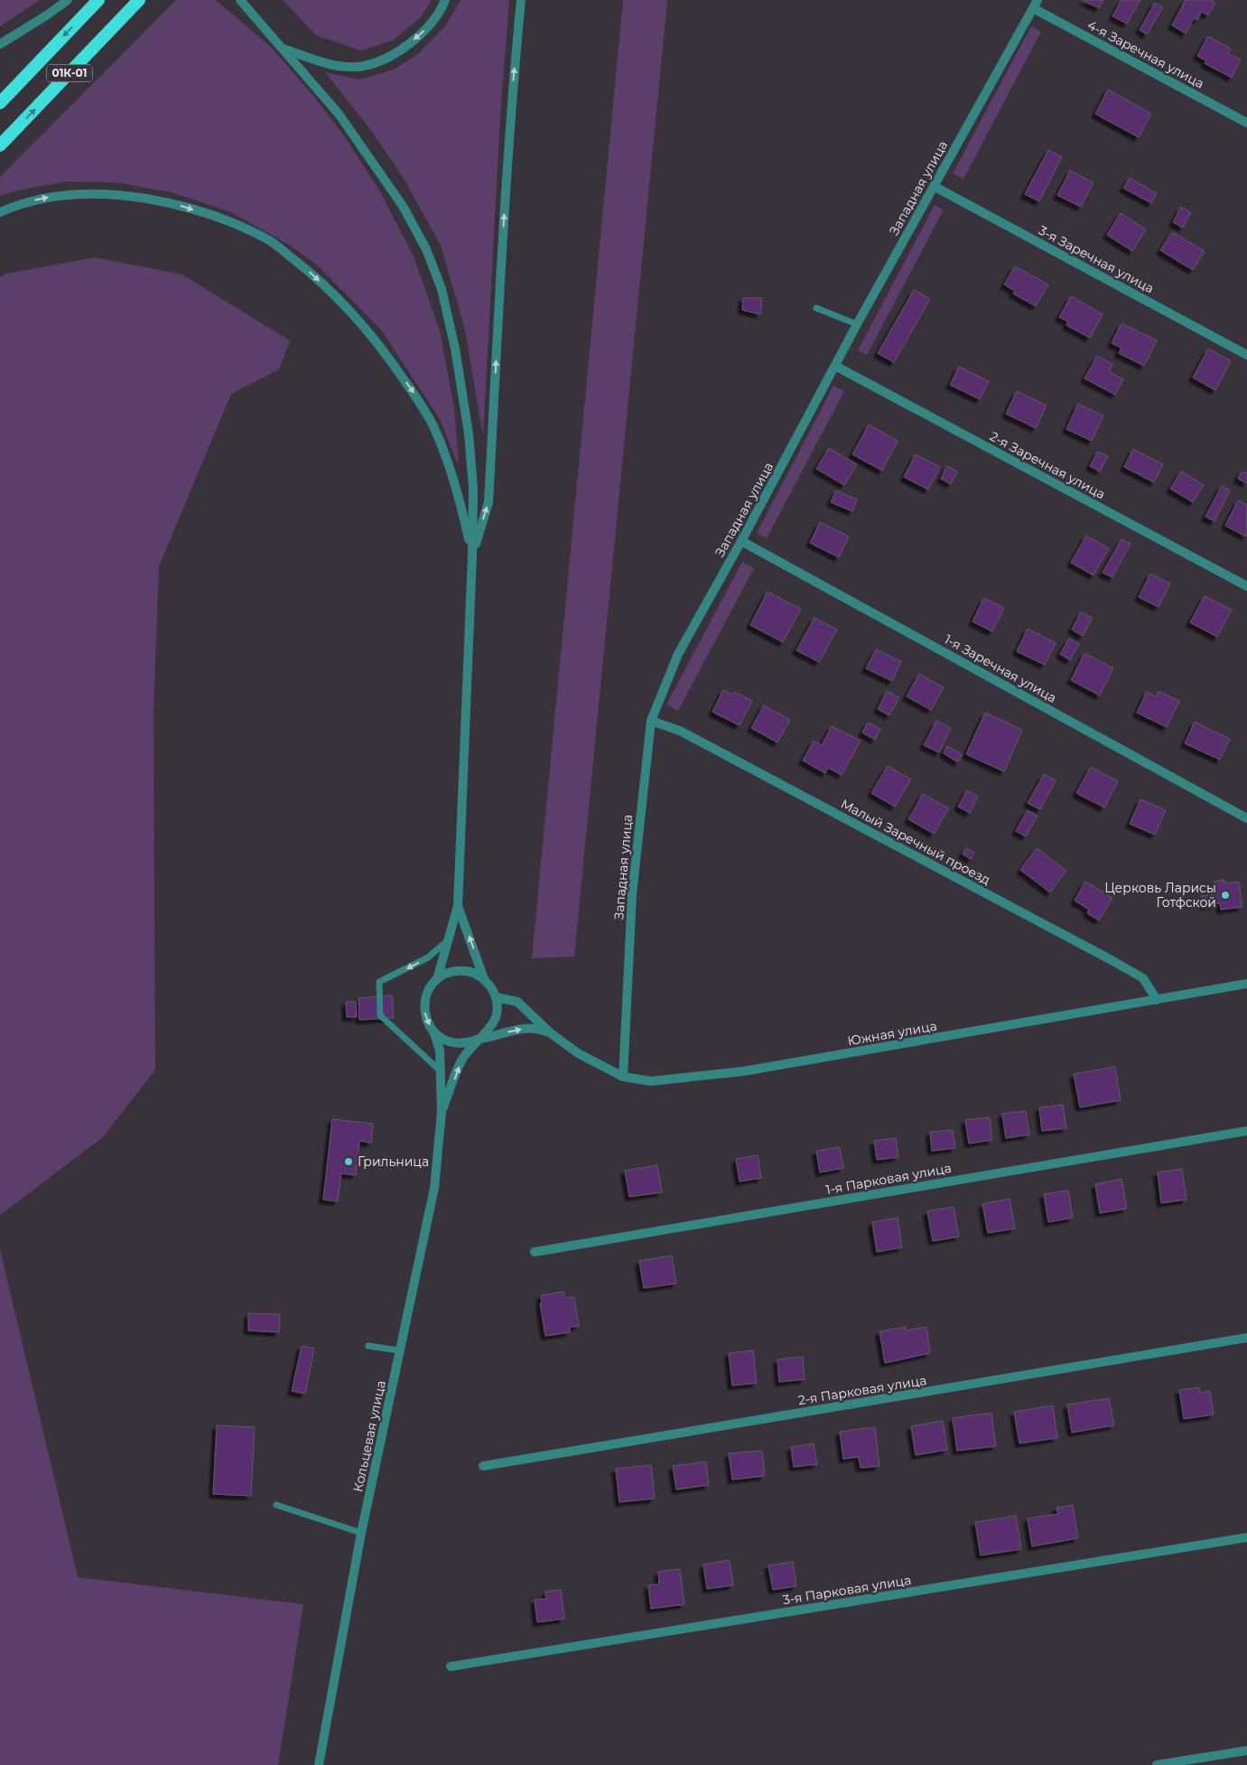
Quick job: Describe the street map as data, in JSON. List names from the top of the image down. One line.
{"streets":{"highway":["01К-01"],"street":["4-я Заречная улица","Западная улица","3-я Заречная улица","2-я Заречная улица","1-я Заречная улица","Малый Заречный проезд","Южная улица","1-я Парковая улица","2-я Парковая улица","Кольцевая улица","3-я Парковая улица"]},"crossings":[["4-я Заречная улица","Западная улица"],["Западная улица","3-я Заречная улица"],["Западная улица","2-я Заречная улица"],["Западная улица","1-я Заречная улица"],["Западная улица","Малый Заречный проезд"],["Западная улица","Южная улица"],["Малый Заречный проезд","Южная улица"]],"places":["Церковь Ларисы Готфской","Грильница"]}
